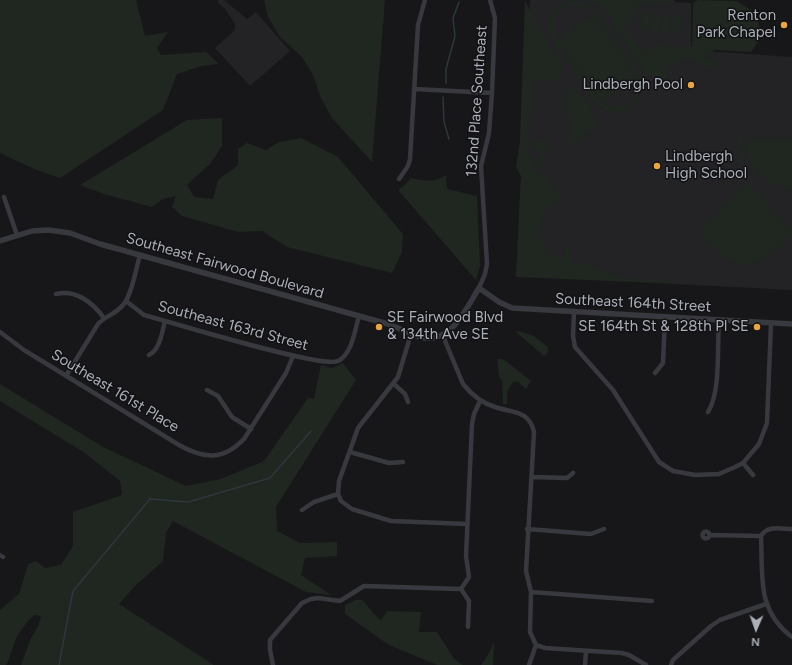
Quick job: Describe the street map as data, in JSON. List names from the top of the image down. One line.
{"streets":{"street":["132nd Place Southeast","Southeast Fairwood Boulevard","Southeast 164th Street","Southeast 163rd Street","Southeast 161st Place"]},"crossings":[["132nd Place Southeast","Southeast Fairwood Boulevard"],["132nd Place Southeast","Southeast 164th Street"],["Southeast Fairwood Boulevard","Southeast 163rd Street"]],"places":["Renton Park Chapel","Lindbergh Pool","Lindbergh High School","SE Fairwood Blvd & 134th Ave SE","SE 164th St & 128th Pl SE"],"north":"bottom"}
